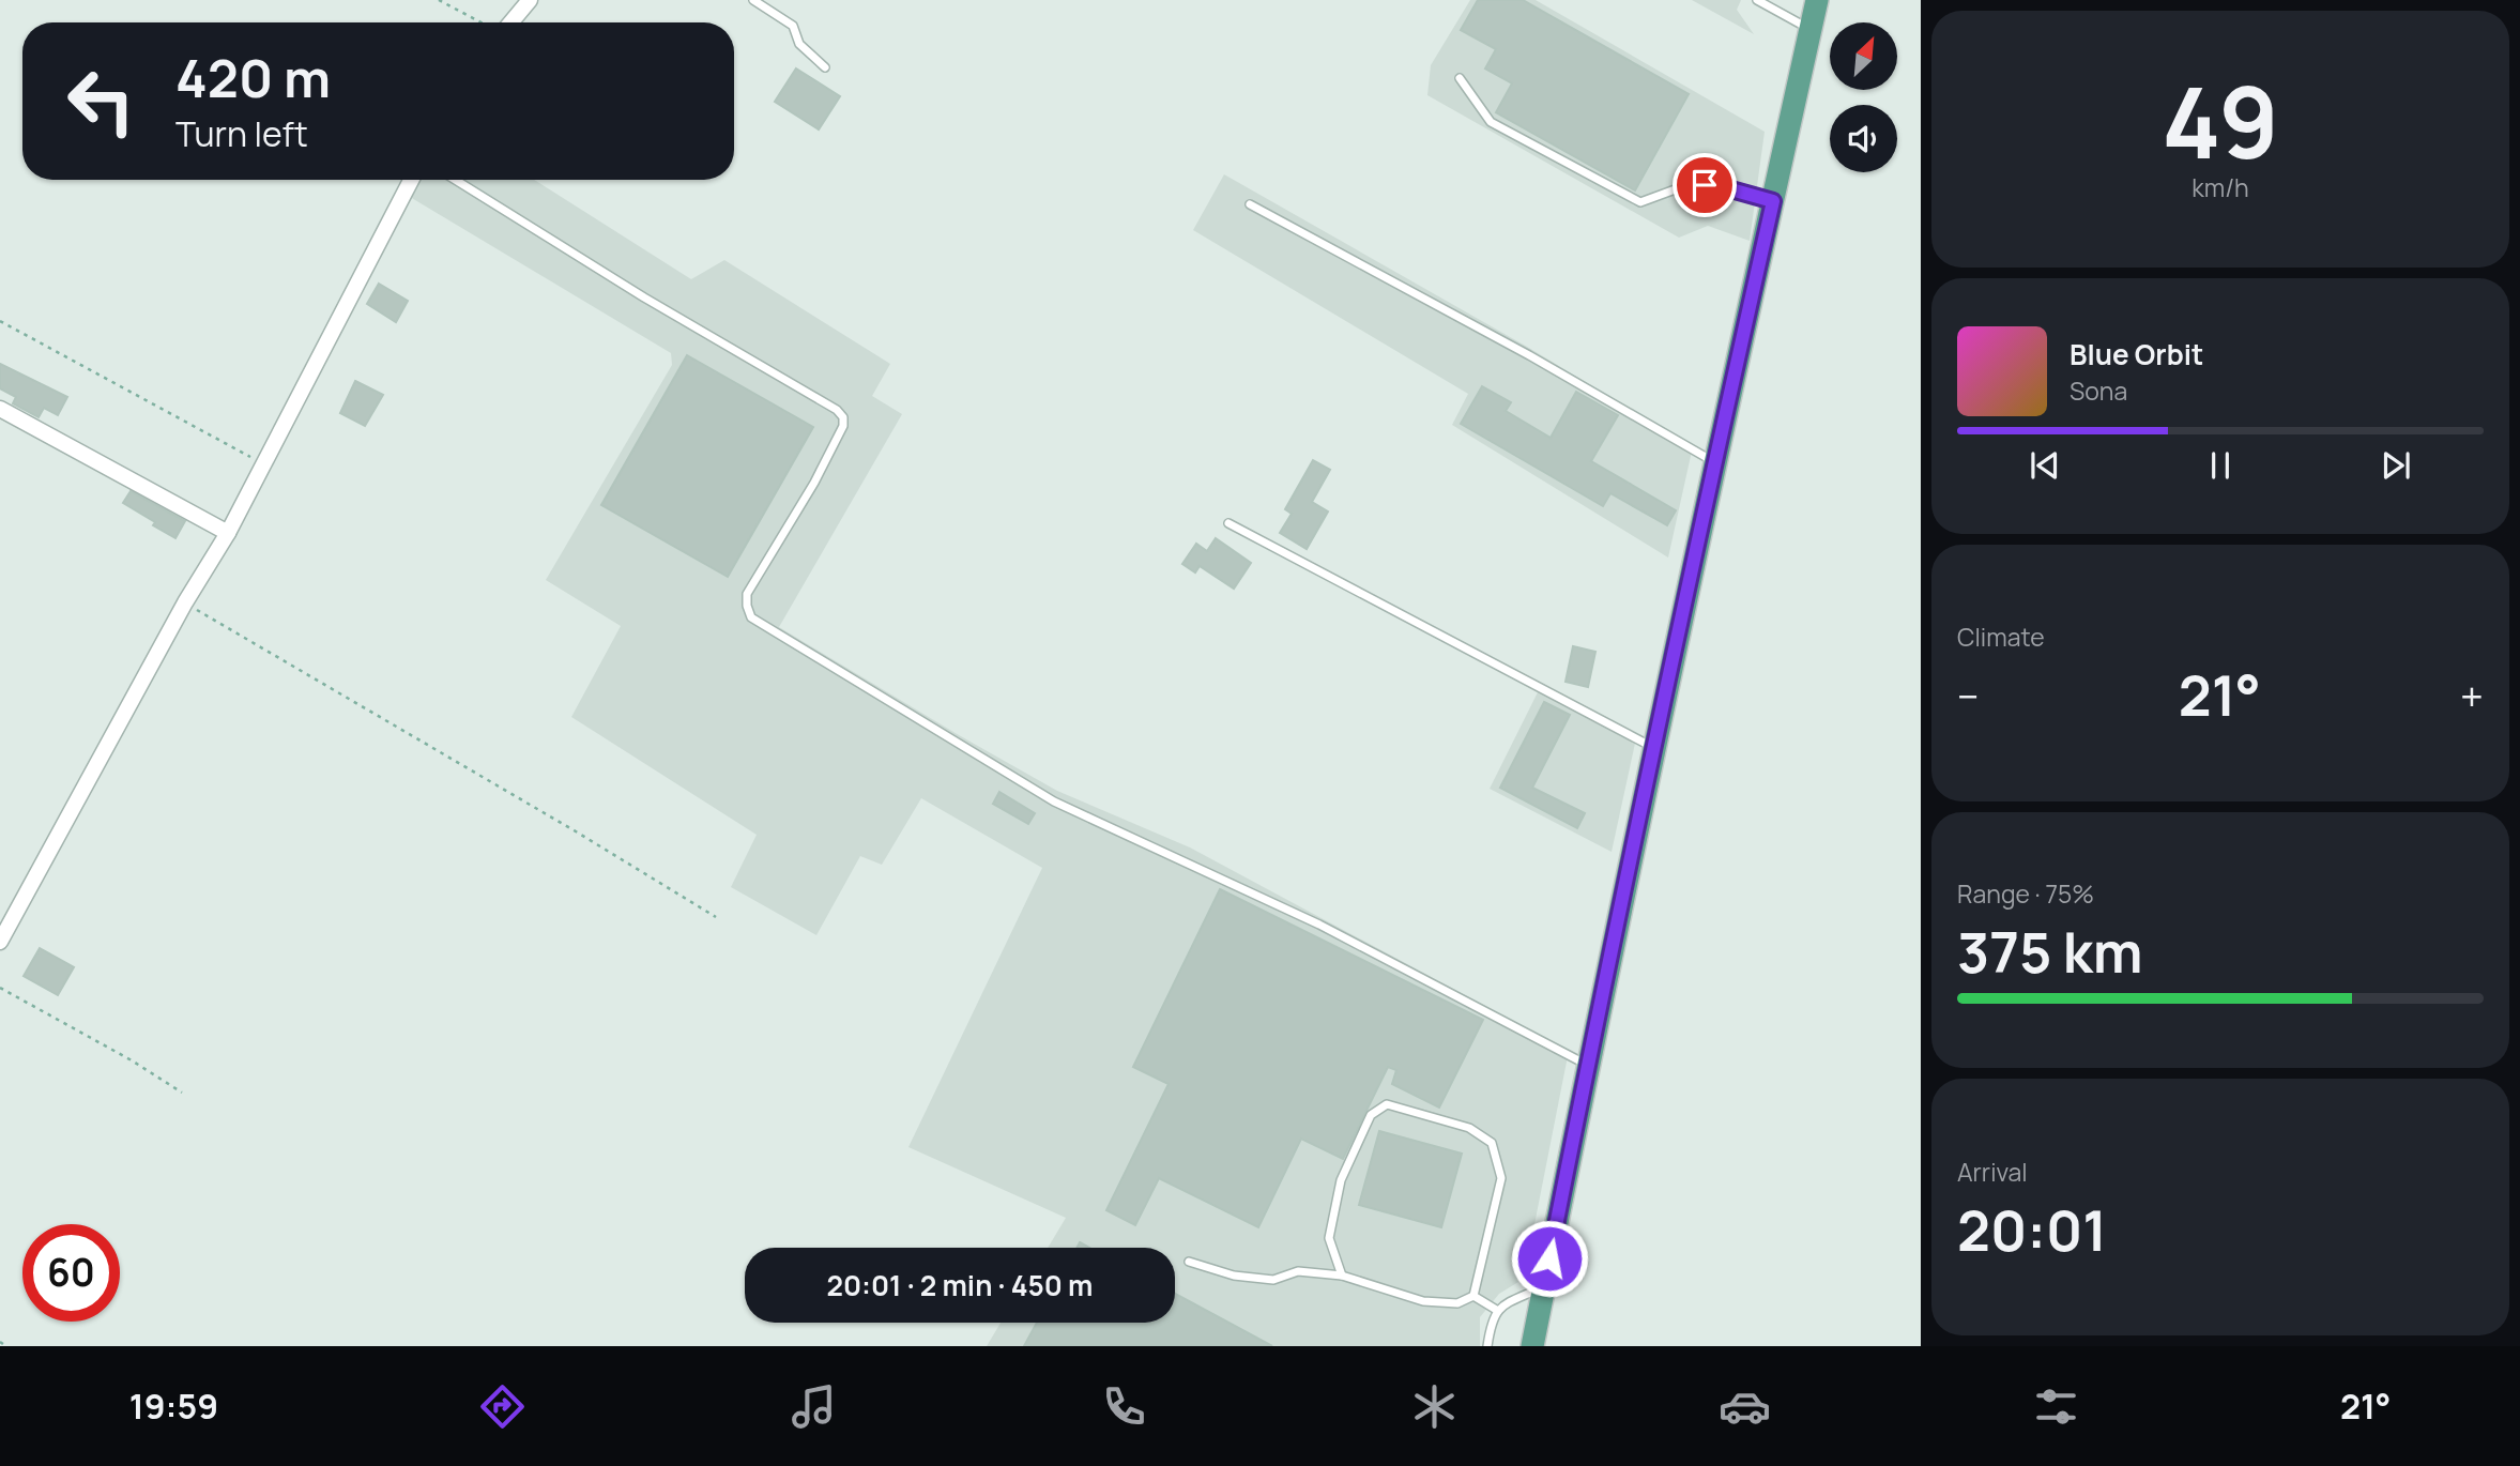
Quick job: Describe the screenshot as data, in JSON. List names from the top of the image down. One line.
{"north":"top right","page":{"tile":[["49","km/h"],"Climate",["Range · 75%","375 km"],["Arrival","20:01"]],"turn":["420 m","Turn left"],"song":["Blue Orbit","Sona"],"heat":["−","21°","+"],"limit":"60","trip":"20:01 · 2 min · 450 m","tabs":["19:59","21°"]}}
